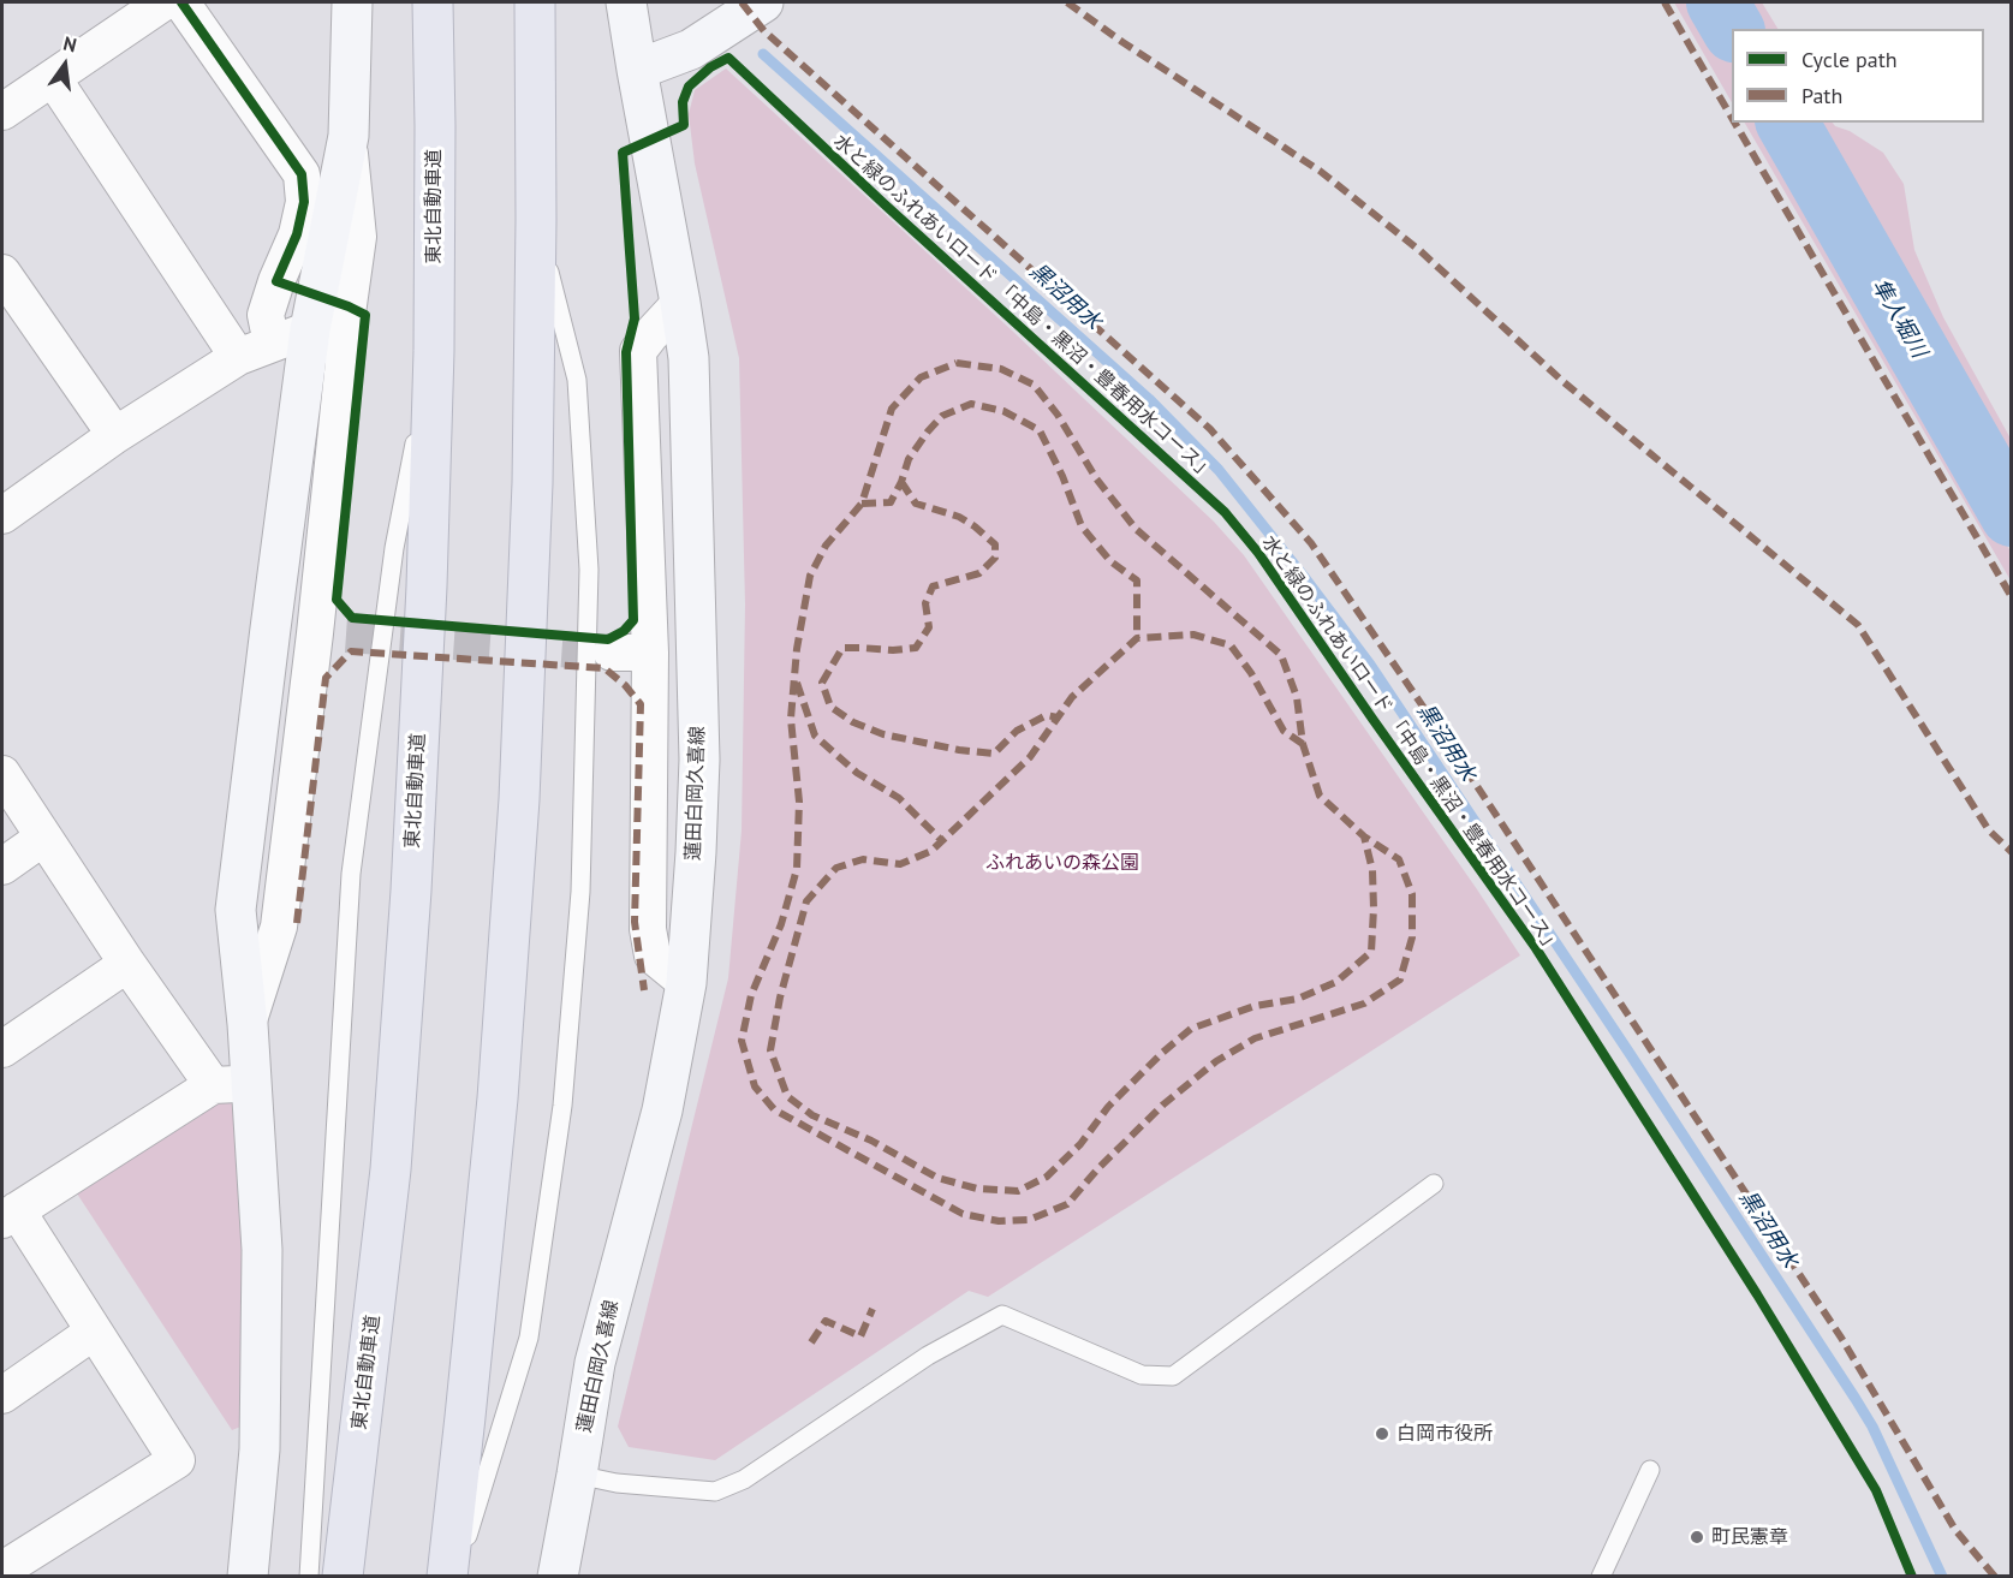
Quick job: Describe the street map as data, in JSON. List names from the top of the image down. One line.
{"streets":{"highway":["東北自動車道"],"street":["蓮田白岡久喜線"],"cycle path":["水と緑のふれあいロード 「中島・黒沼・豊春用水コース」"]},"water":["黒沼用水","隼人堀川"],"parks":["ふれあいの森公園"],"places":["白岡市役所","町民憲章"],"legend":["Cycle path","Path"],"north":"top"}
